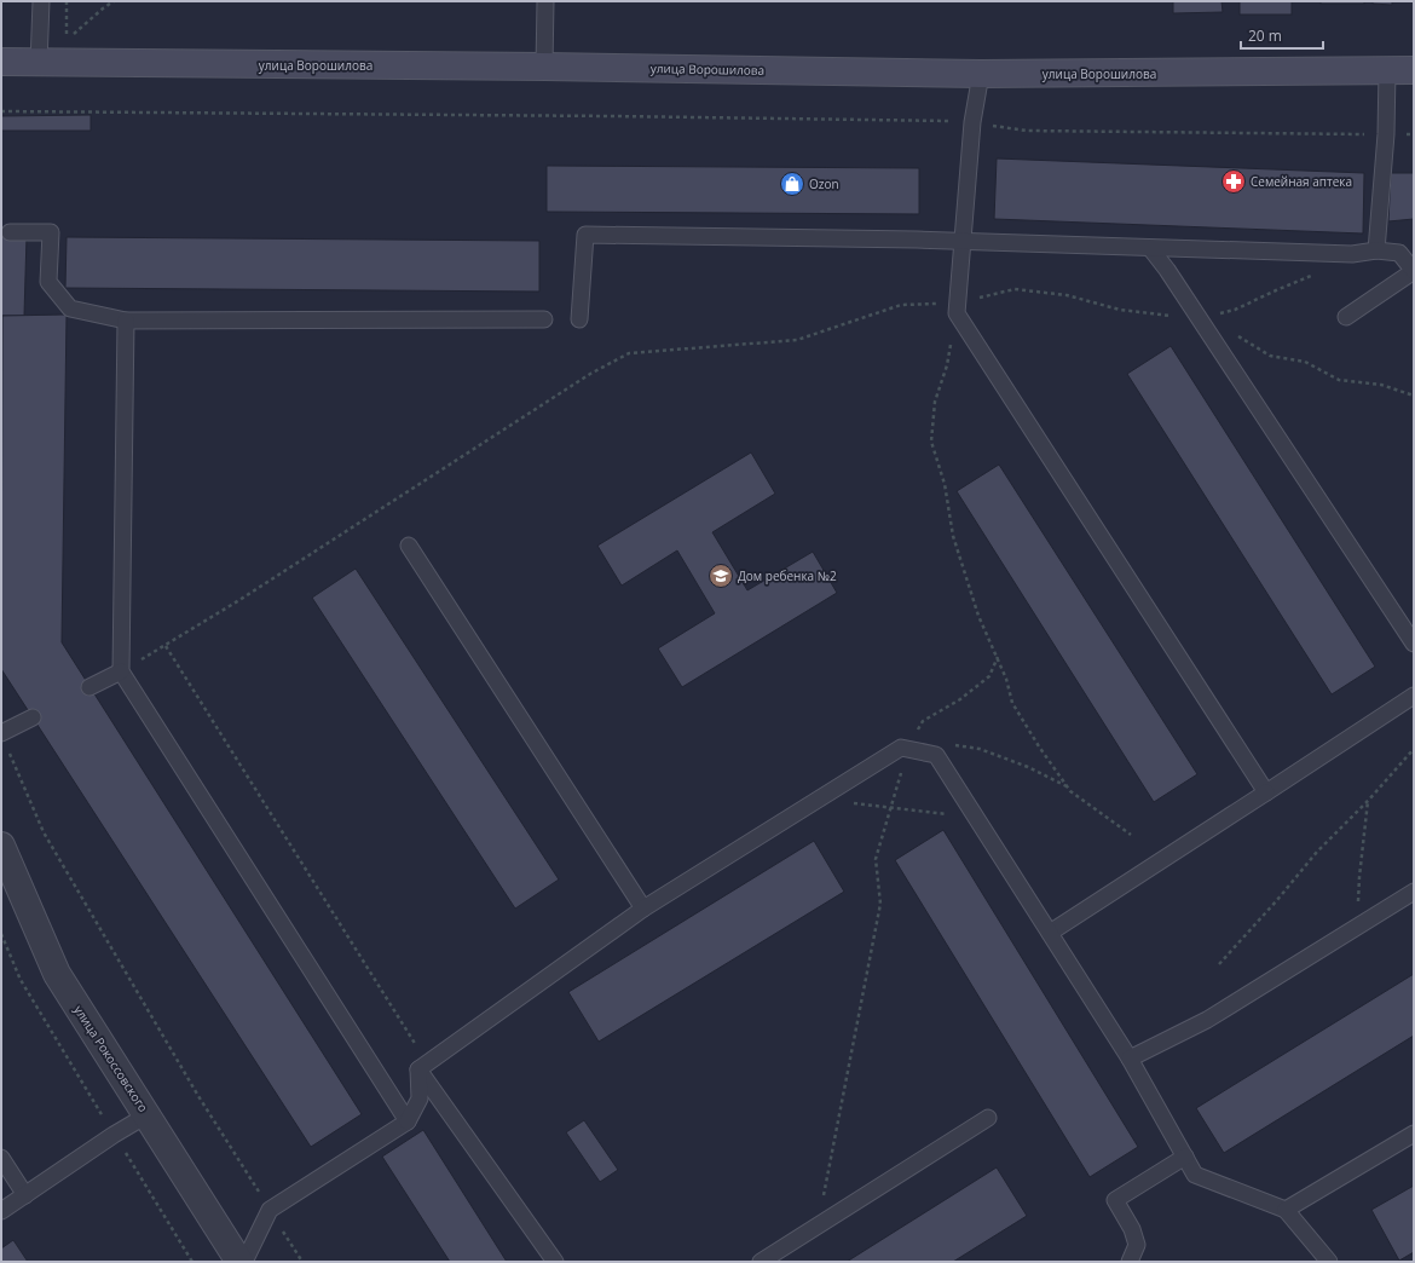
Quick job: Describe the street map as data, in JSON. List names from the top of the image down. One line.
{"streets":{"main road":["улица Ворошилова"],"street":["улица Рокоссовского"]},"places":{"pharmacy":["Семейная аптека"],"shop":["Ozon"],"school or university":["Дом ребенка №2"]},"scale_bar":"20 m"}
